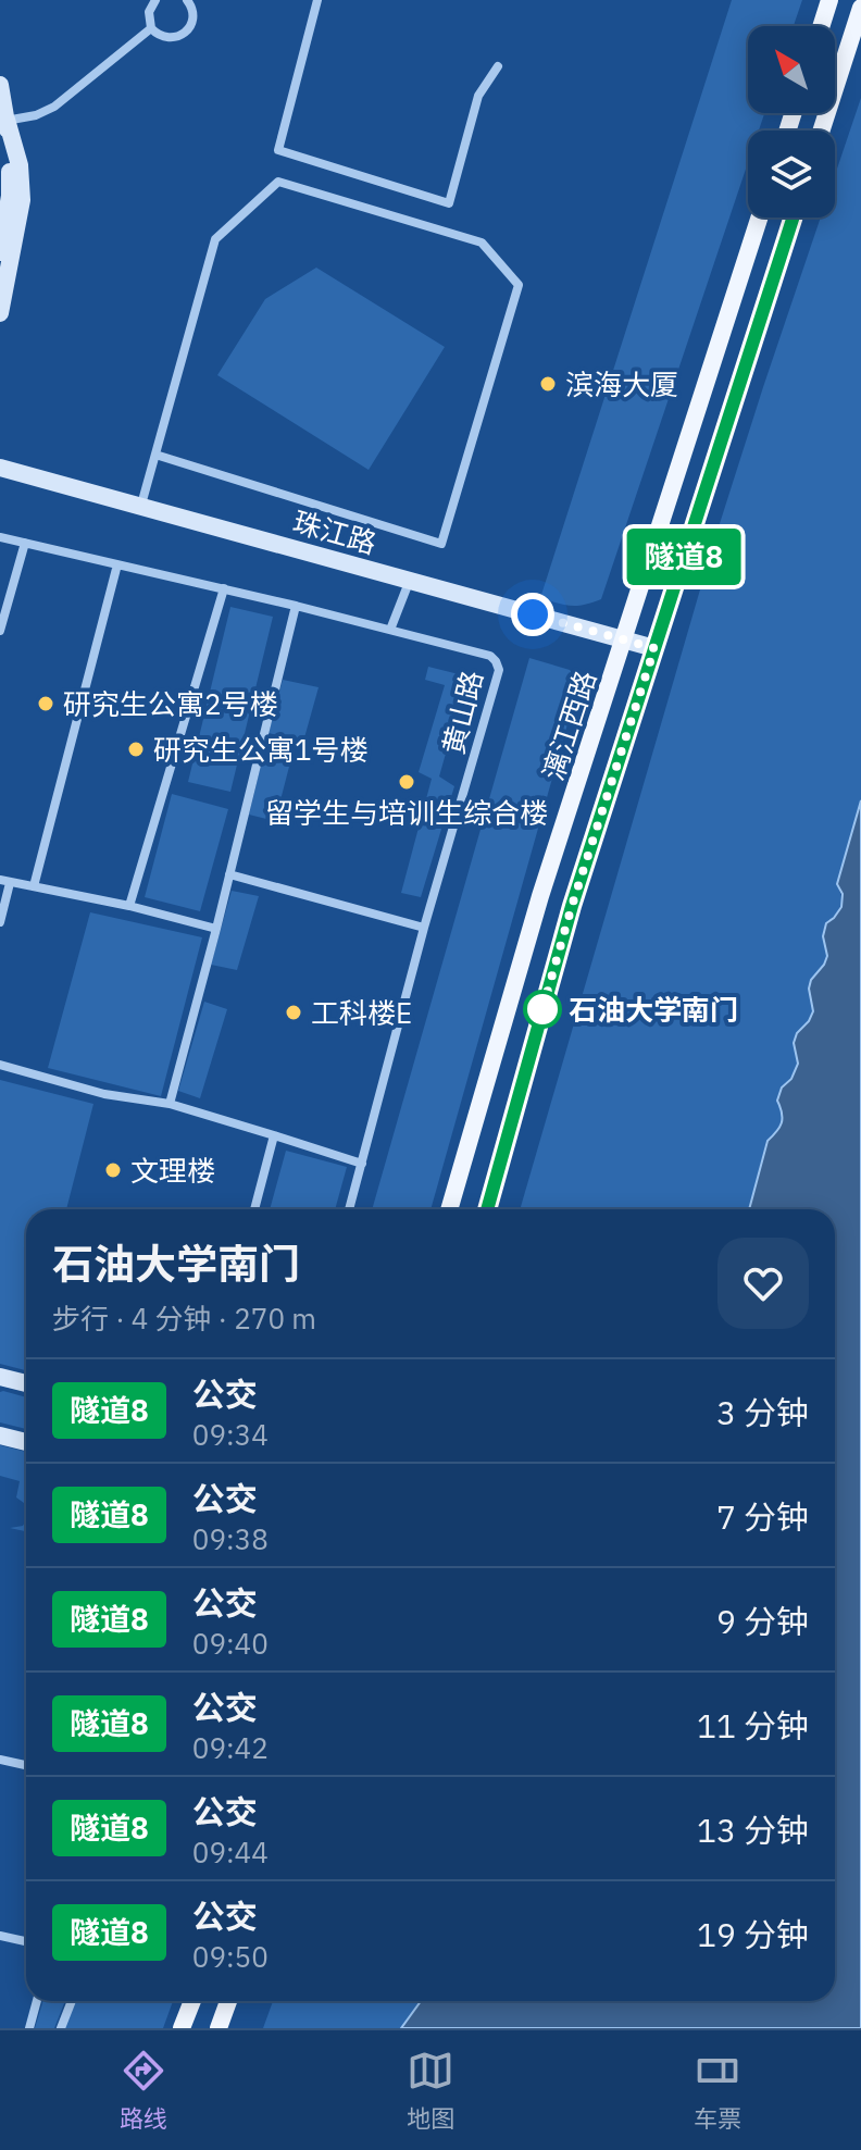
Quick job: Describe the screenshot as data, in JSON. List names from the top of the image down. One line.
{"streets":{"main road":["漓江西路"],"street":["珠江路","黄山路"]},"crossings":[["珠江路","漓江西路"]],"places":["滨海大厦","研究生公寓2号楼","研究生公寓1号楼","留学生与培训生综合楼","石油大学南门","工科楼E","文理楼"],"lines":["bus line 隧道8"],"north":"top left","page":{"on_map":"隧道8","heading":["石油大学南门","步行 · 4 分钟 · 270 m"],"list":[{"mark":"隧道8","name":"公交","note":"09:34","value":"3 分钟"},{"mark":"隧道8","name":"公交","note":"09:38","value":"7 分钟"},{"mark":"隧道8","name":"公交","note":"09:40","value":"9 分钟"},{"mark":"隧道8","name":"公交","note":"09:42","value":"11 分钟"},{"mark":"隧道8","name":"公交","note":"09:44","value":"13 分钟"},{"mark":"隧道8","name":"公交","note":"09:50","value":"19 分钟"}],"tabs":["路线","地图","车票"]}}
